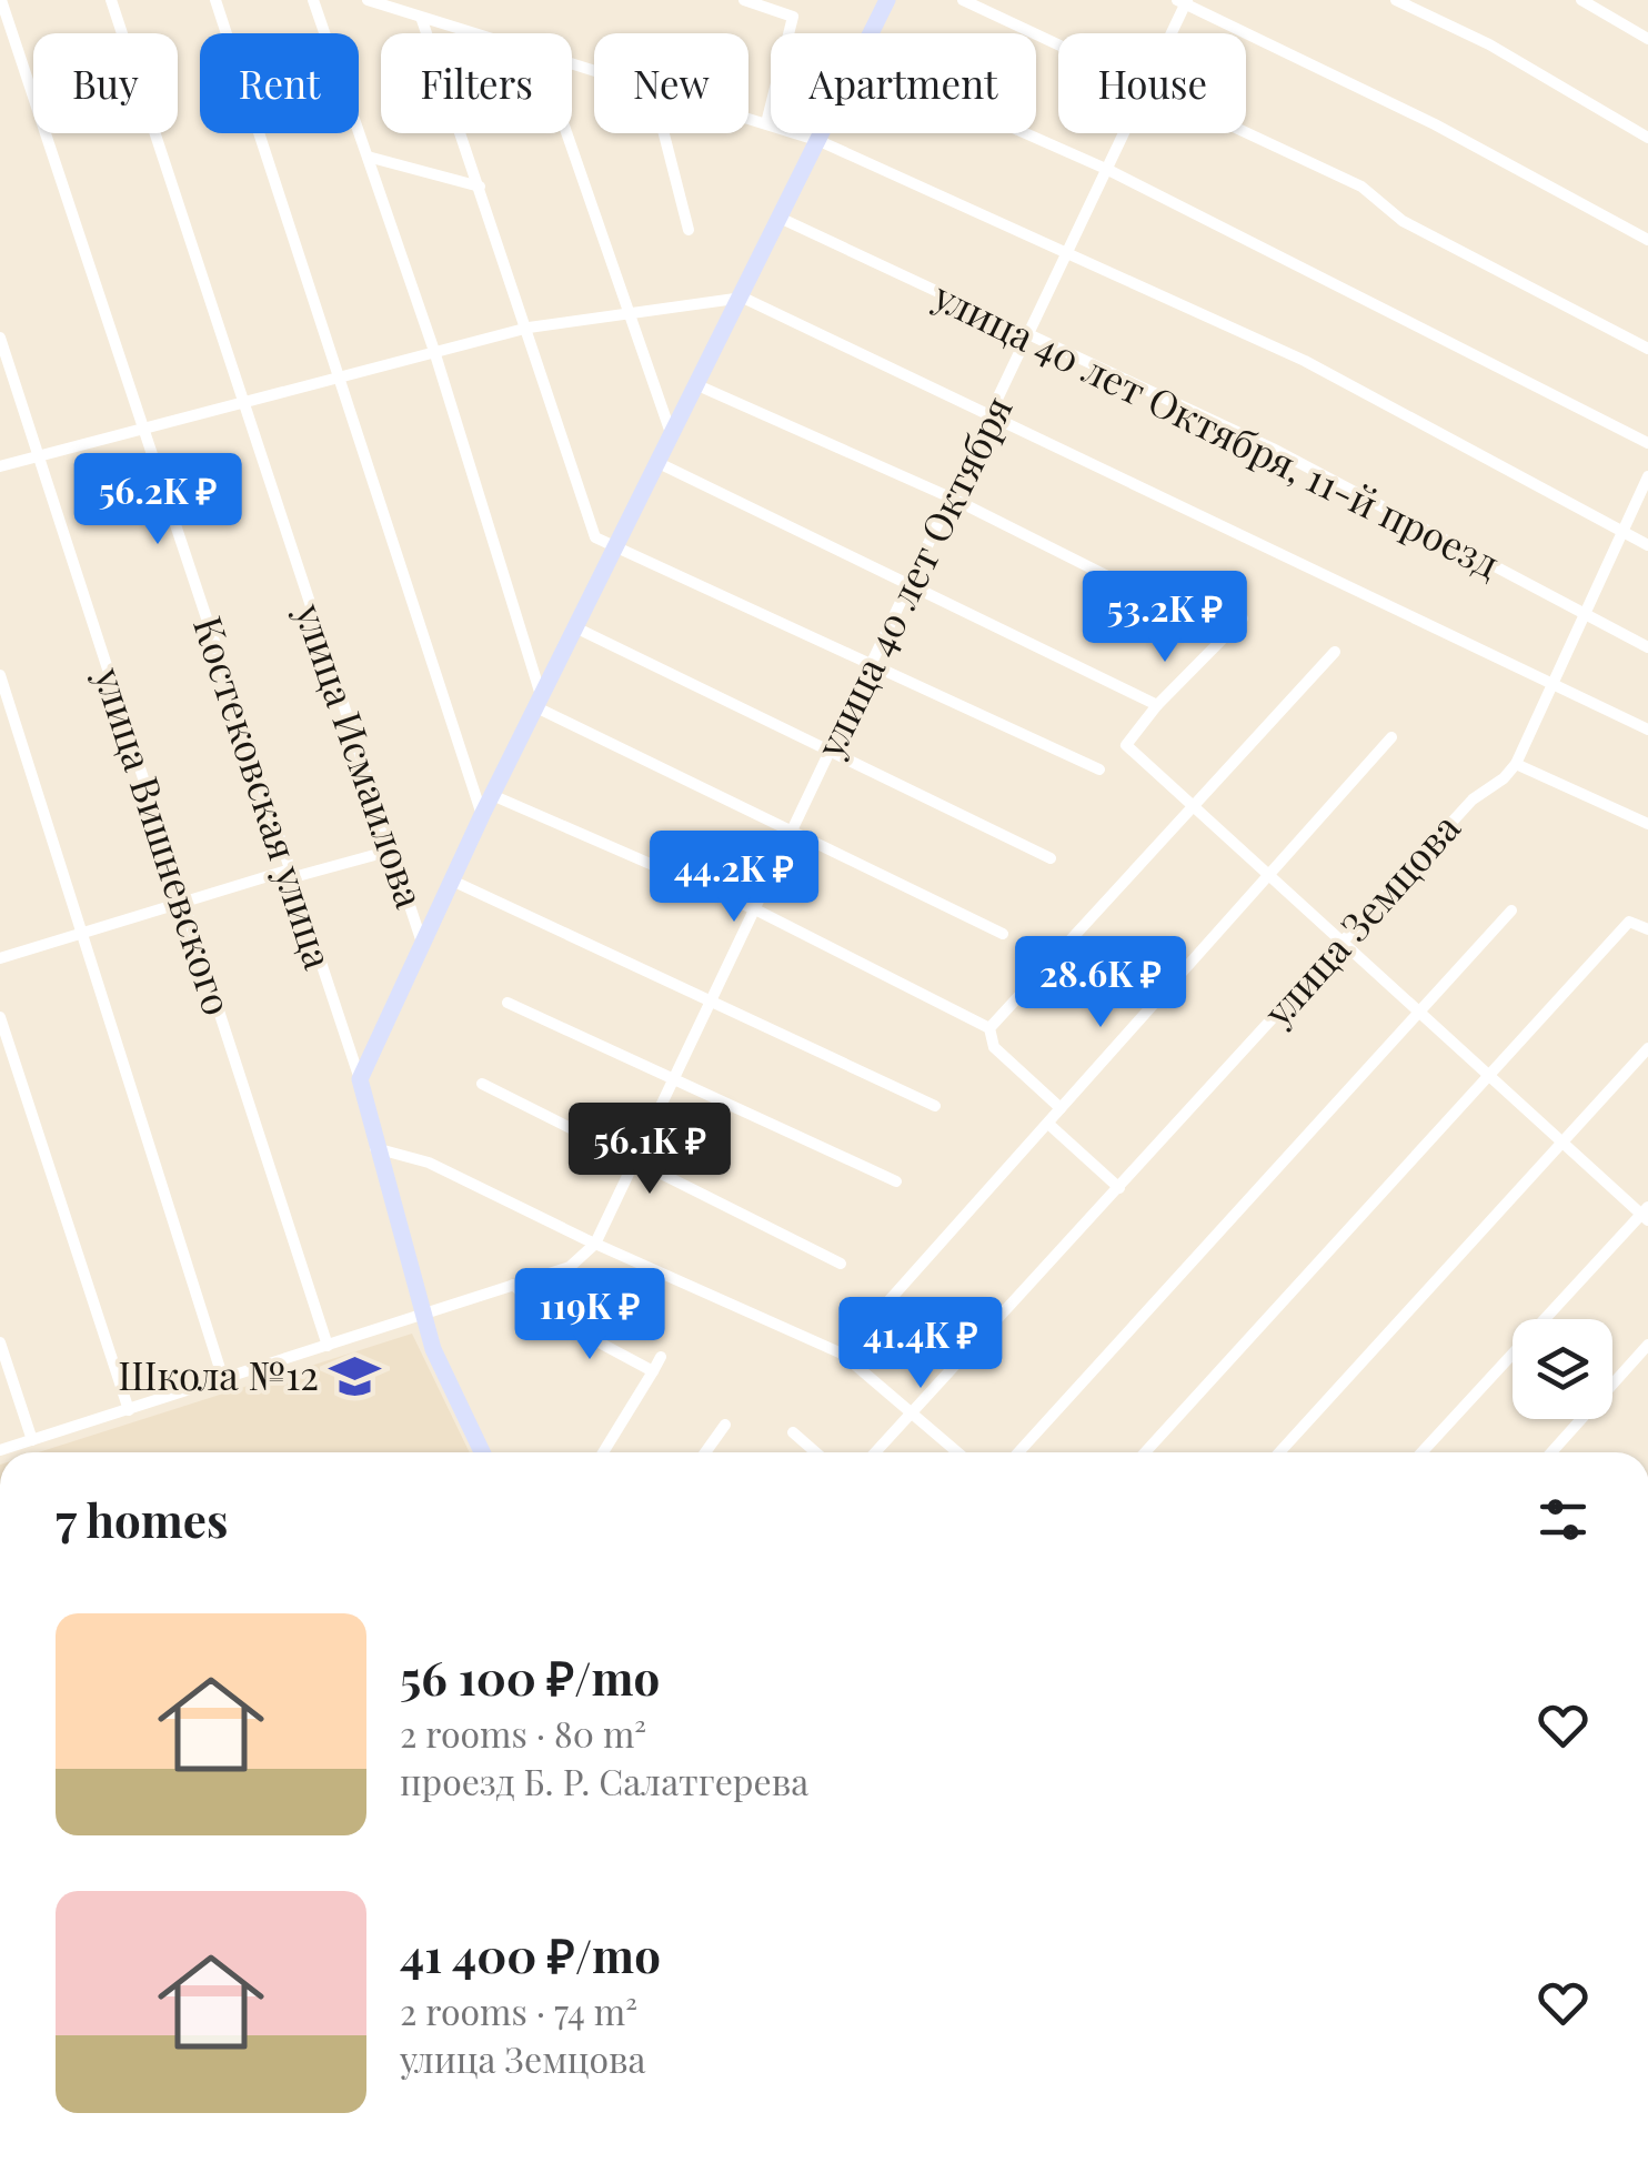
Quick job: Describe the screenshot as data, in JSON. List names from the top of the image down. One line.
{"streets":{"street":["улица 40 лет Октября, 11-й проезд","улица 40 лет Октября","улица Исмаилова","Костековская улица","улица Вишневского","улица Земцова"]},"crossings":[["улица 40 лет Октября, 11-й проезд","улица 40 лет Октября"],["улица 40 лет Октября, 11-й проезд","улица Земцова"]],"places":{"school or university":["Школа №12"]},"page":{"chip":["Buy","Rent","Filters","New","Apartment","House"],"price":["56.2K ₽","53.2K ₽","44.2K ₽","28.6K ₽","56.1K ₽","119K ₽","41.4K ₽"],"heading":"7 homes","list":[{"name":"56 100 ₽/mo","note":"2 rooms · 80 m² · проезд Б. Р. Салатгерева"},{"name":"41 400 ₽/mo","note":"2 rooms · 74 m² · улица Земцова"}]}}
